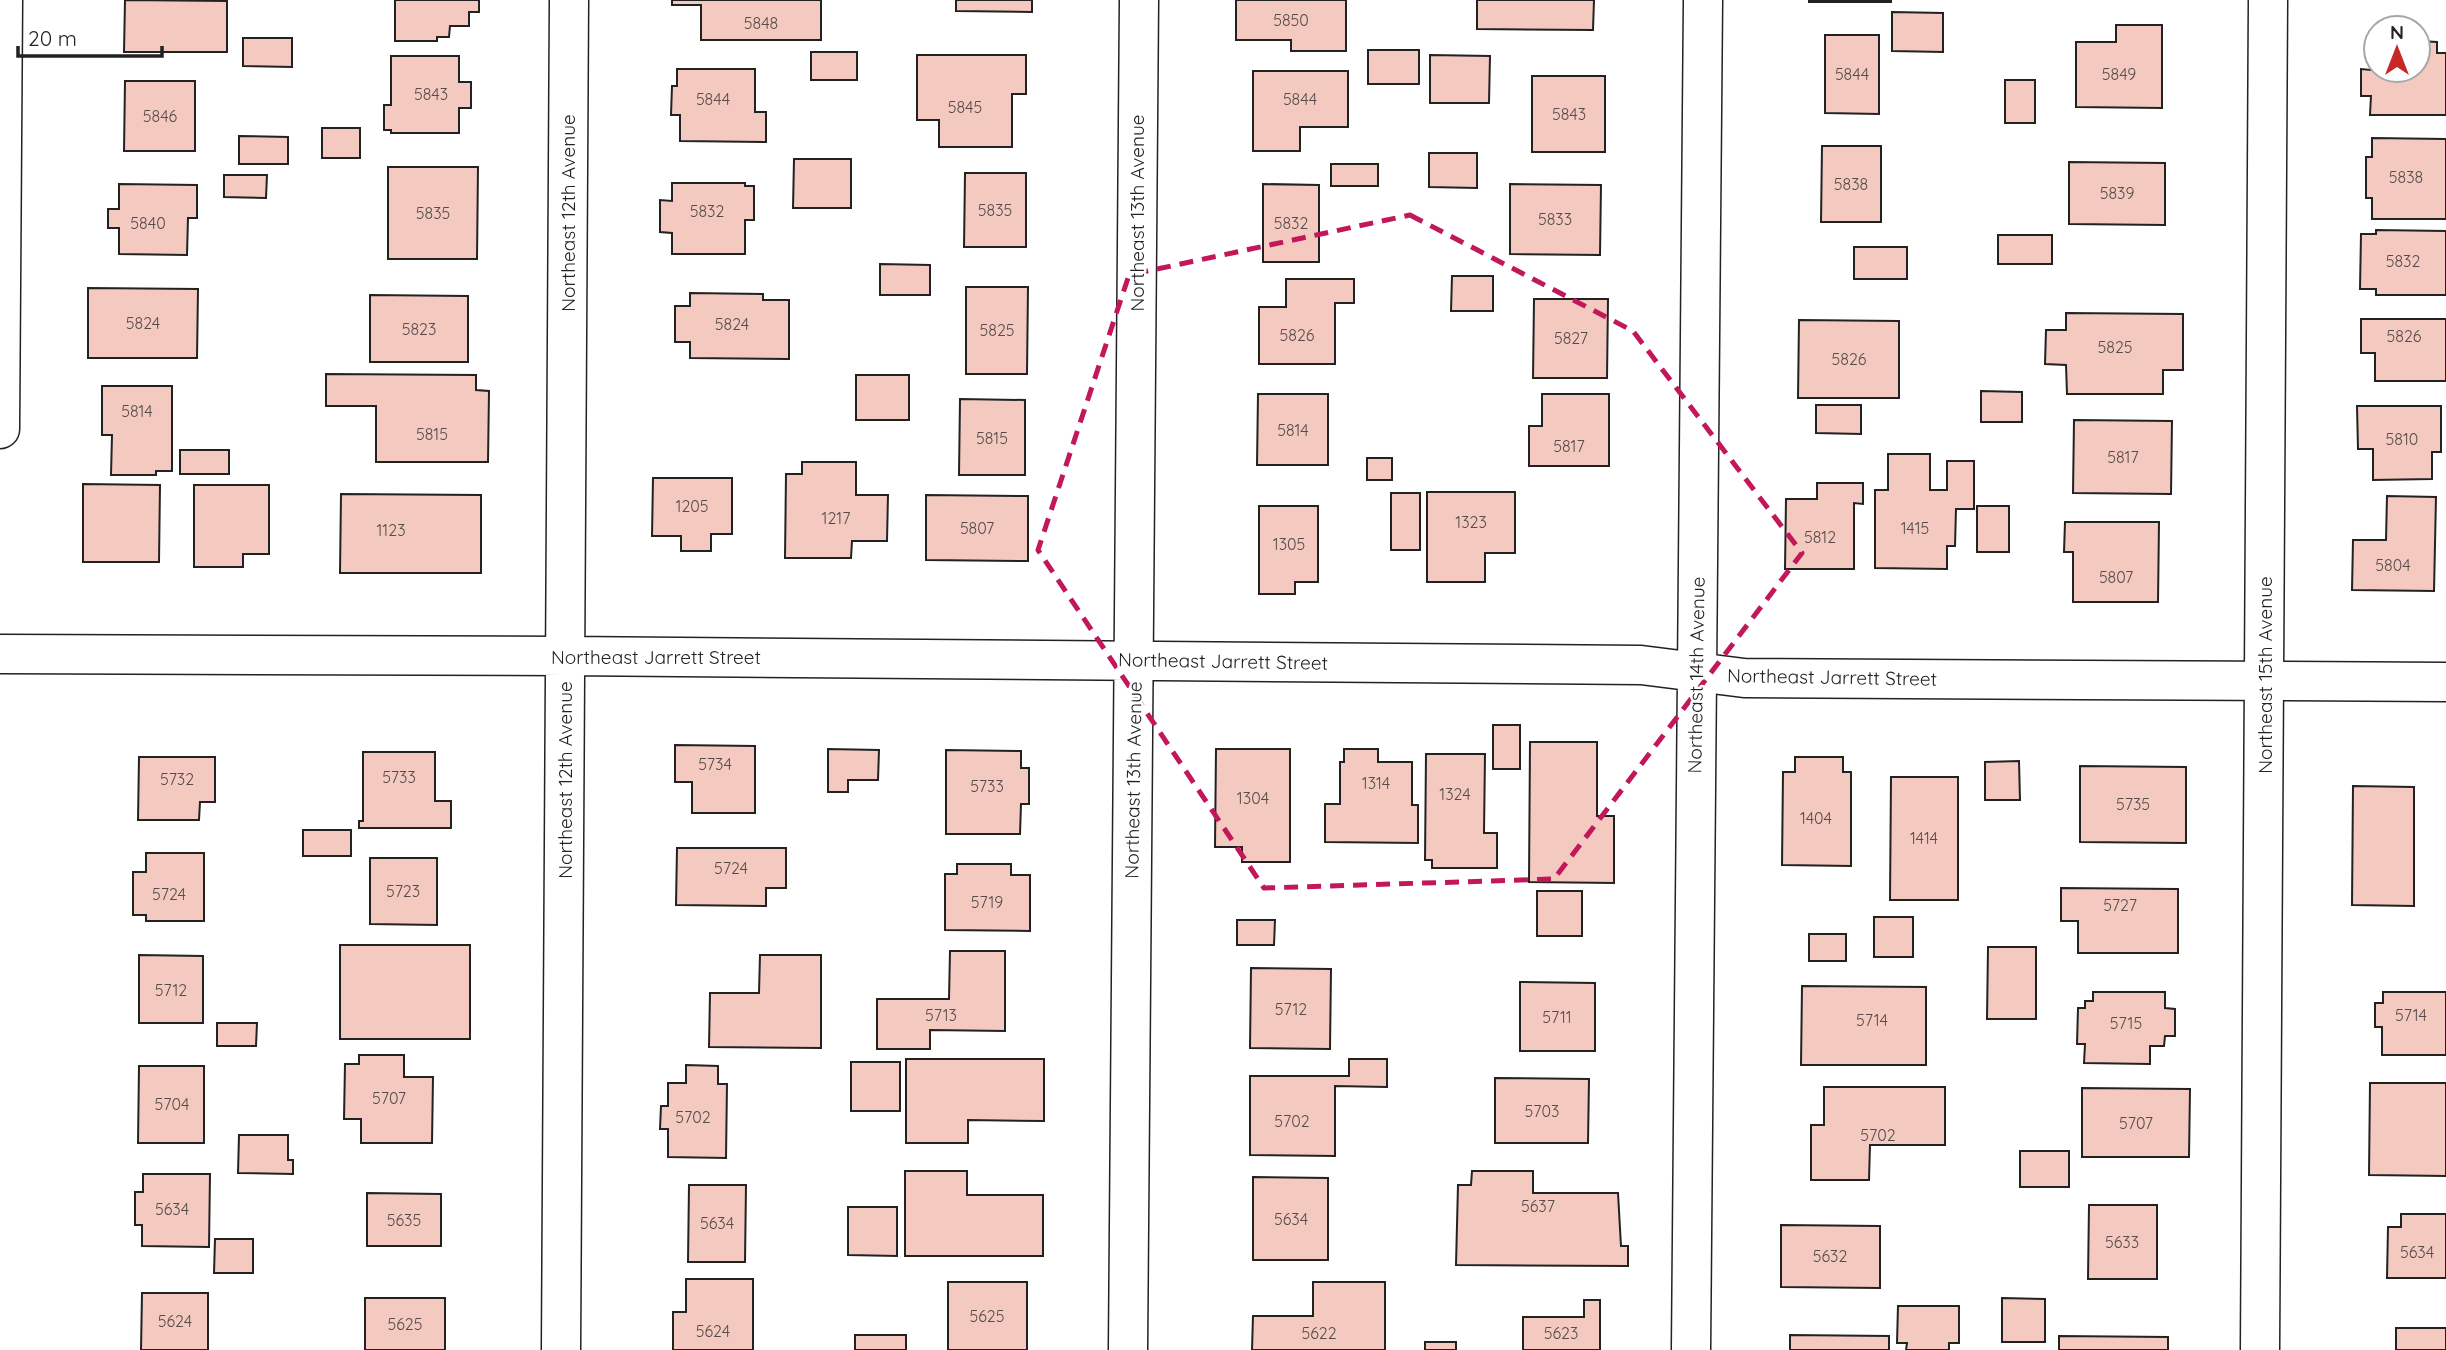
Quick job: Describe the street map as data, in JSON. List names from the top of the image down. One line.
{"streets":{"street":["Northeast 12th Avenue","Northeast 13th Avenue","Northeast Jarrett Street","Northeast 14th Avenue","Northeast 15th Avenue"]},"crossings":[["Northeast 12th Avenue","Northeast Jarrett Street"],["Northeast 13th Avenue","Northeast Jarrett Street"],["Northeast Jarrett Street","Northeast 14th Avenue"],["Northeast Jarrett Street","Northeast 15th Avenue"]],"house_numbers":["5850","5848","5844","5849","5843","5844","5844","5845","5843","5846","5838","5838","5839","5835","5832","5835","5833","5840","5832","5832","5824","5824","5823","5825","5826","5826","5827","5825","5826","5814","5814","5815","5815","5810","5817","5817","1205","1217","1323","5807","1415","1123","5812","1305","5804","5807","5734","5733","5732","1314","5733","1324","1304","5735","1404","1414","5724","5723","5724","5719","5727","5712","5712","5713","5714","5711","5714","5715","5707","5704","5703","5702","5702","5707","5702","5637","5634","5634","5635","5634","5633","5634","5632","5625","5624","5625","5624","5622","5623"],"scale_bar":"20 m","north":"top"}
